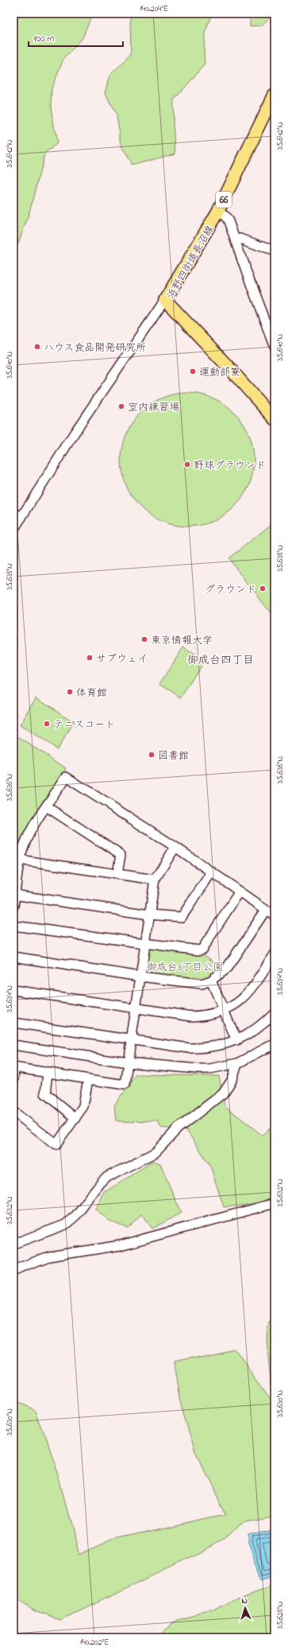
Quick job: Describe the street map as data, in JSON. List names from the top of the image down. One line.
{"streets":{"main road":["66","浜野四街道長沼線"]},"districts":["御成台四丁目"],"parks":["御成台3丁目公園"],"places":["ハウス食品開発研究所","運動部寮","室内練習場","野球グラウンド","グラウンド","東京情報大学","サブウェイ","体育館","テニスコート","図書館"],"scale_bar":"100 m","north":"top","coordinates":["140.204°E","35.642°N","35.640°N","35.638°N","35.636°N","35.634°N","35.632°N","35.630°N","35.628°N","140.202°E"]}
